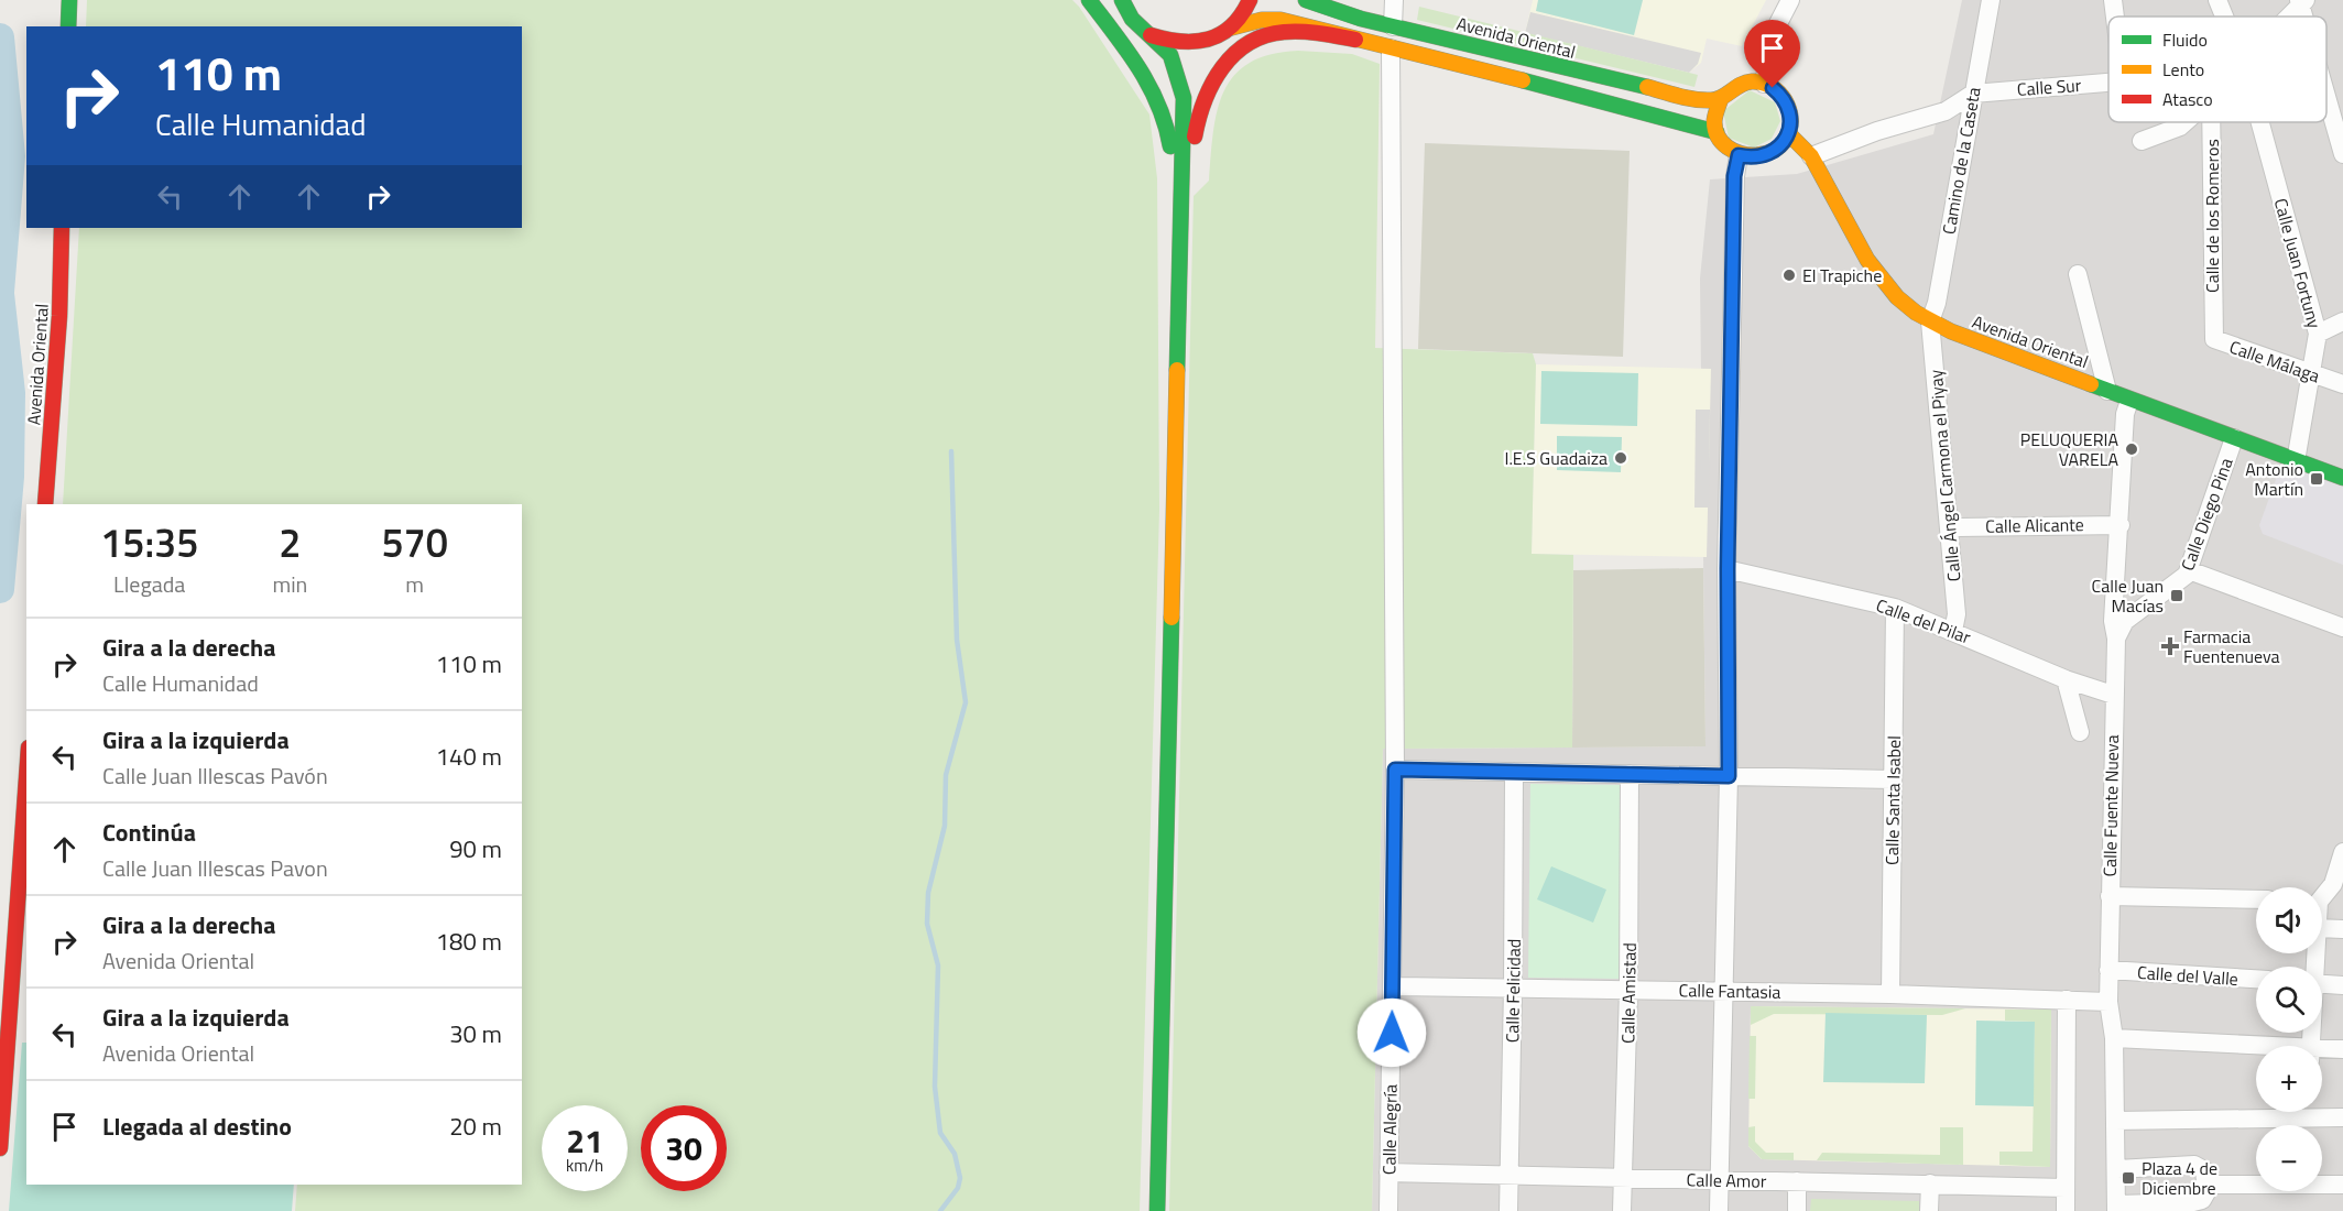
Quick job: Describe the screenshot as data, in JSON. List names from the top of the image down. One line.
{"streets":{"street":["Avenida Oriental","Calle Sur","Camino de la Caseta","Calle de los Romeros","Calle Juan Fortuny","Calle Málaga","Calle Ángel Carmona el Piyay","Calle Diego Pina","Calle Alicante","Calle del Pilar","Calle Santa Isabel","Calle Fuente Nueva","Calle del Valle","Calle Felicidad","Calle Fantasia","Calle Amistad","Calle Alegría","Calle Amor"]},"crossings":[["Avenida Oriental","Camino de la Caseta"],["Avenida Oriental","Calle Juan Fortuny"],["Avenida Oriental","Calle Ángel Carmona el Piyay"],["Avenida Oriental","Calle Diego Pina"],["Avenida Oriental","Calle Fuente Nueva"],["Calle Sur","Camino de la Caseta"],["Camino de la Caseta","Calle Ángel Carmona el Piyay"],["Calle de los Romeros","Calle Málaga"],["Calle Juan Fortuny","Calle Málaga"],["Calle Ángel Carmona el Piyay","Calle Alicante"],["Calle Ángel Carmona el Piyay","Calle del Pilar"],["Calle Diego Pina","Calle Fuente Nueva"],["Calle Alicante","Calle Fuente Nueva"],["Calle del Pilar","Calle Santa Isabel"],["Calle del Pilar","Calle Fuente Nueva"],["Calle Santa Isabel","Calle Fantasia"],["Calle Fuente Nueva","Calle del Valle"],["Calle Fuente Nueva","Calle Fantasia"],["Calle Felicidad","Calle Fantasia"],["Calle Felicidad","Calle Amor"],["Calle Fantasia","Calle Amistad"],["Calle Fantasia","Calle Alegría"],["Calle Amistad","Calle Amor"],["Calle Alegría","Calle Amor"]],"places":{"other":["El Trapiche","PELUQUERIA VARELA","I.E.S Guadaiza"],"transit":["Antonio Martín","Calle Juan Macías","Plaza 4 de Diciembre"],"health":["Farmacia Fuentenueva"]},"legend":["Fluido","Lento","Atasco"],"page":{"turn":["110 m","Calle Humanidad"],"eta":["15:35","Llegada","2","min","570","m"],"list":[{"name":"Gira a la derecha","note":"Calle Humanidad","value":"110 m"},{"name":"Gira a la izquierda","note":"Calle Juan Illescas Pavón","value":"140 m"},{"name":"Continúa","note":"Calle Juan Illescas Pavon","value":"90 m"},{"name":"Gira a la derecha","note":"Avenida Oriental","value":"180 m"},{"name":"Gira a la izquierda","note":"Avenida Oriental","value":"30 m"},{"name":"Llegada al destino","value":"20 m"}],"map_buttons":["+","−"],"speed":"21 km/h","limit":"30"}}
